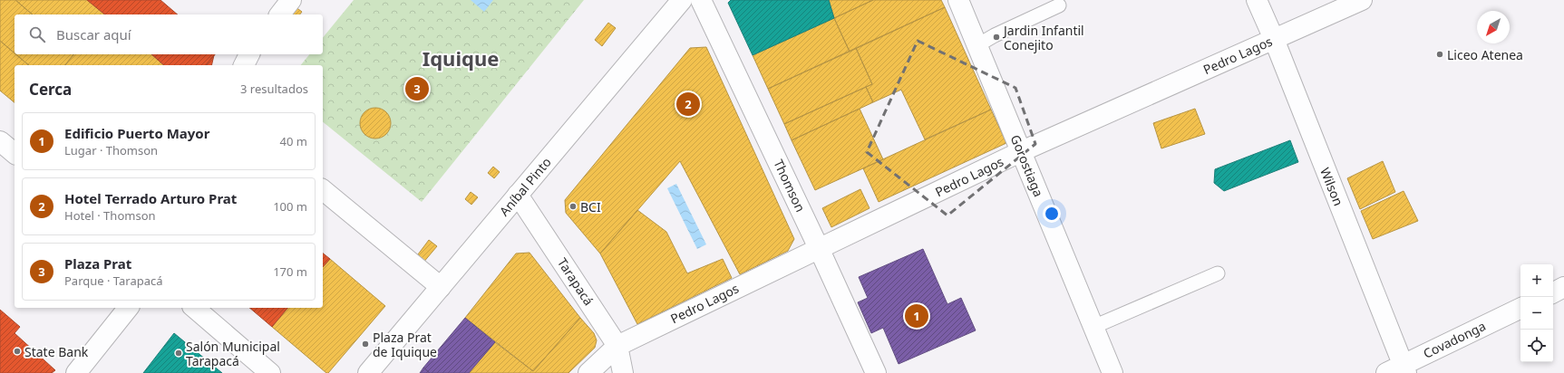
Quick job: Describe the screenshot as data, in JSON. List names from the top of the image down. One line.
{"streets":{"street":["Pedro Lagos","Gorostiaga","Thomson","Aníbal Pinto","Wilson","Tarapacá","Covadonga"]},"crossings":[["Pedro Lagos","Gorostiaga"],["Pedro Lagos","Thomson"],["Pedro Lagos","Wilson"],["Pedro Lagos","Tarapacá"],["Aníbal Pinto","Tarapacá"],["Wilson","Covadonga"]],"districts":["Iquique"],"places":["Jardin Infantil Conejito","Liceo Atenea","BCI","Plaza Prat de Iquique","State Bank","Salón Municipal Tarapacá"],"north":"bottom left","page":{"search":"Buscar aquí","heading":["Cerca","3 resultados"],"pins":["3","2","1"],"list":[{"mark":"1","name":"Edificio Puerto Mayor","note":"Lugar · Thomson","value":"40 m"},{"mark":"2","name":"Hotel Terrado Arturo Prat","note":"Hotel · Thomson","value":"100 m"},{"mark":"3","name":"Plaza Prat","note":"Parque · Tarapacá","value":"170 m"}],"map_buttons":["+","−"]}}
